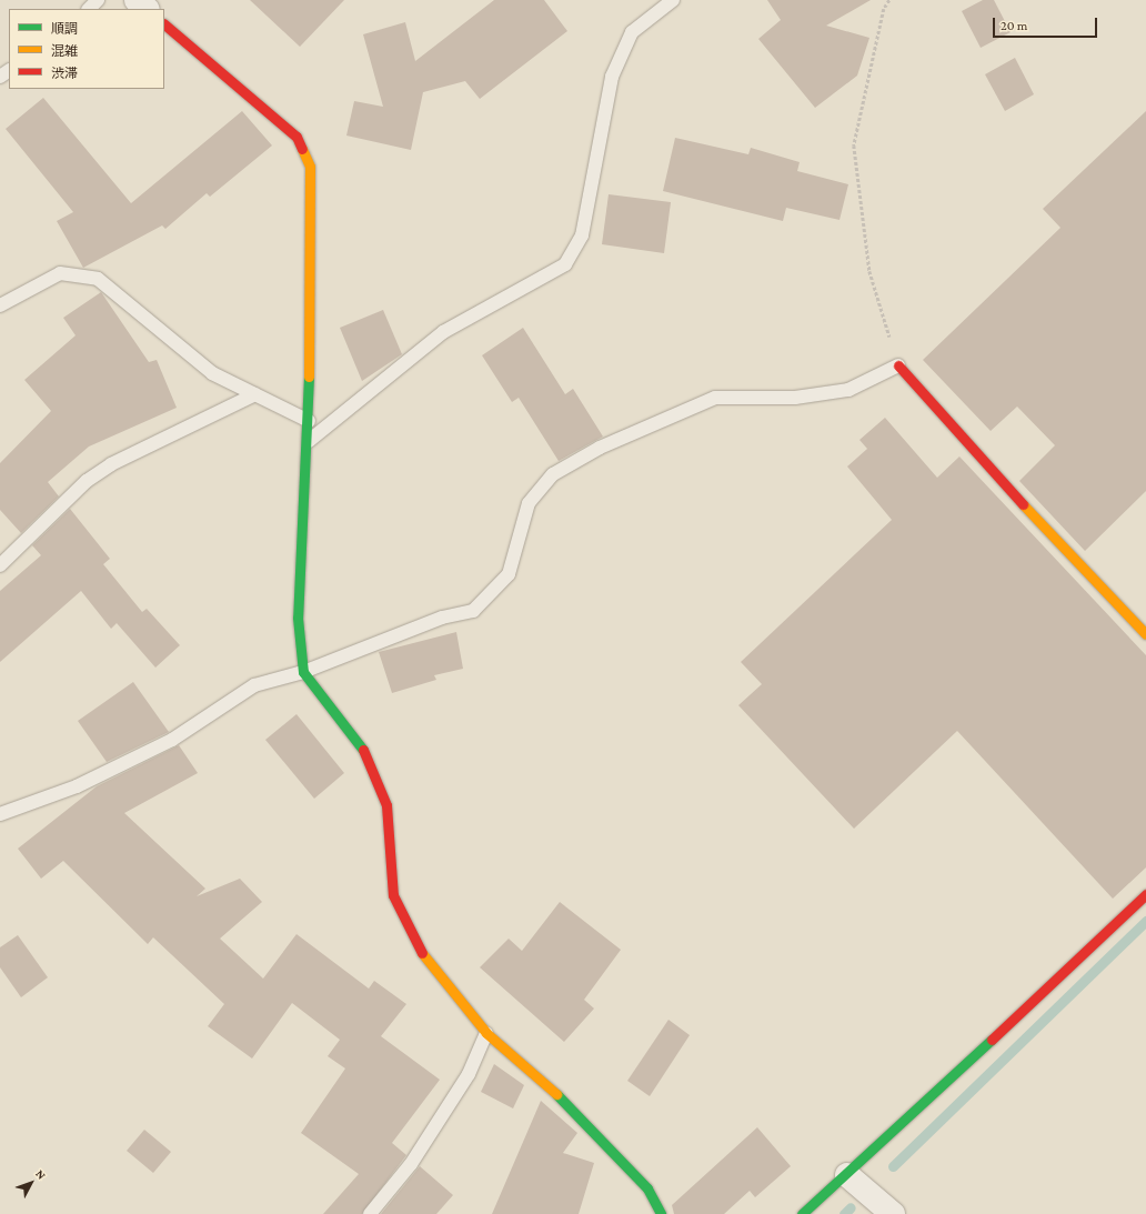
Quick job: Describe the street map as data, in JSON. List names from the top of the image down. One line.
{"legend":["順調","混雑","渋滞"],"scale_bar":"20 m","north":"top right"}
